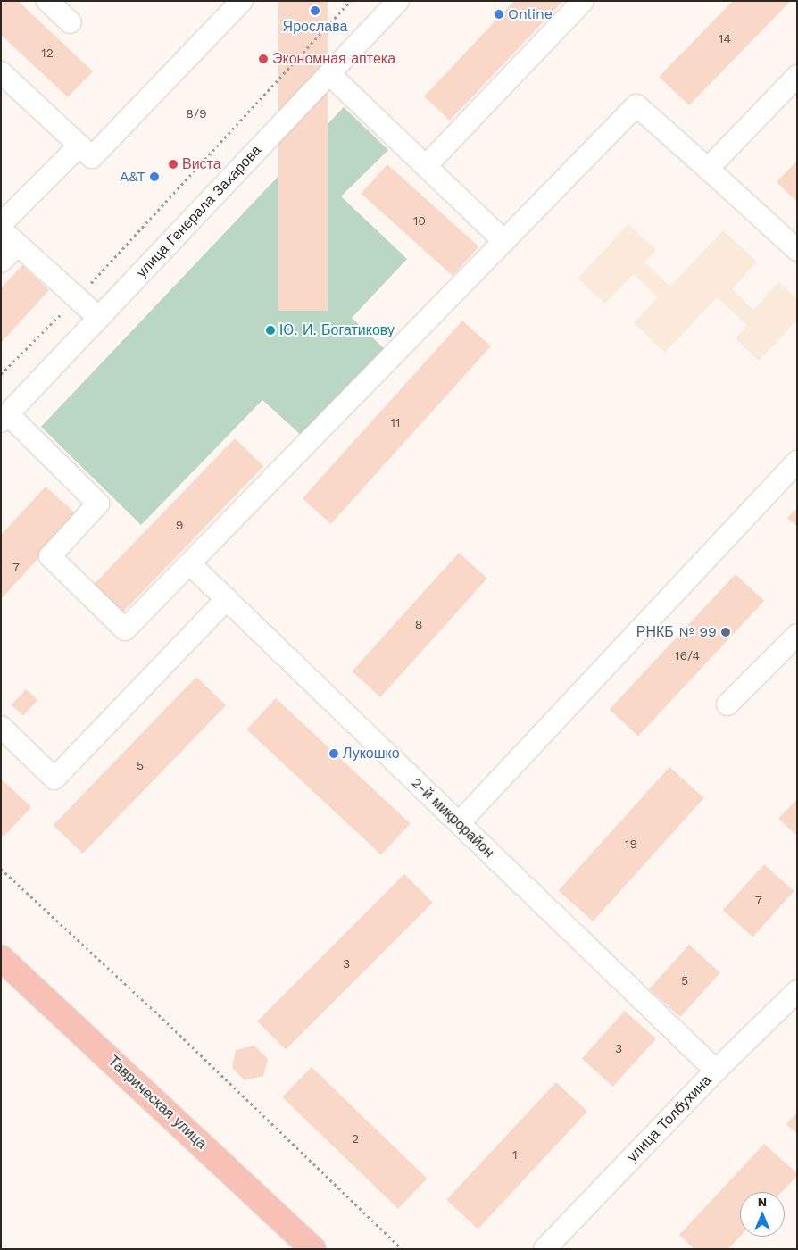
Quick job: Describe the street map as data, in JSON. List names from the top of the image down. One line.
{"streets":{"highway":["Таврическая улица"],"street":["улица Генерала Захарова","2-й микрорайон","улица Толбухина"]},"crossings":[["2-й микрорайон","улица Толбухина"]],"places":["Ярослава","Online","Экономная аптека","Виста","A&T","Ю. И. Богатикову","РНКБ № 99","Лукошко"],"house_numbers":["14","12","8/9","10","11","9","7","8","16/4","5","19","7","3","5","3","2","1"],"north":"top"}
